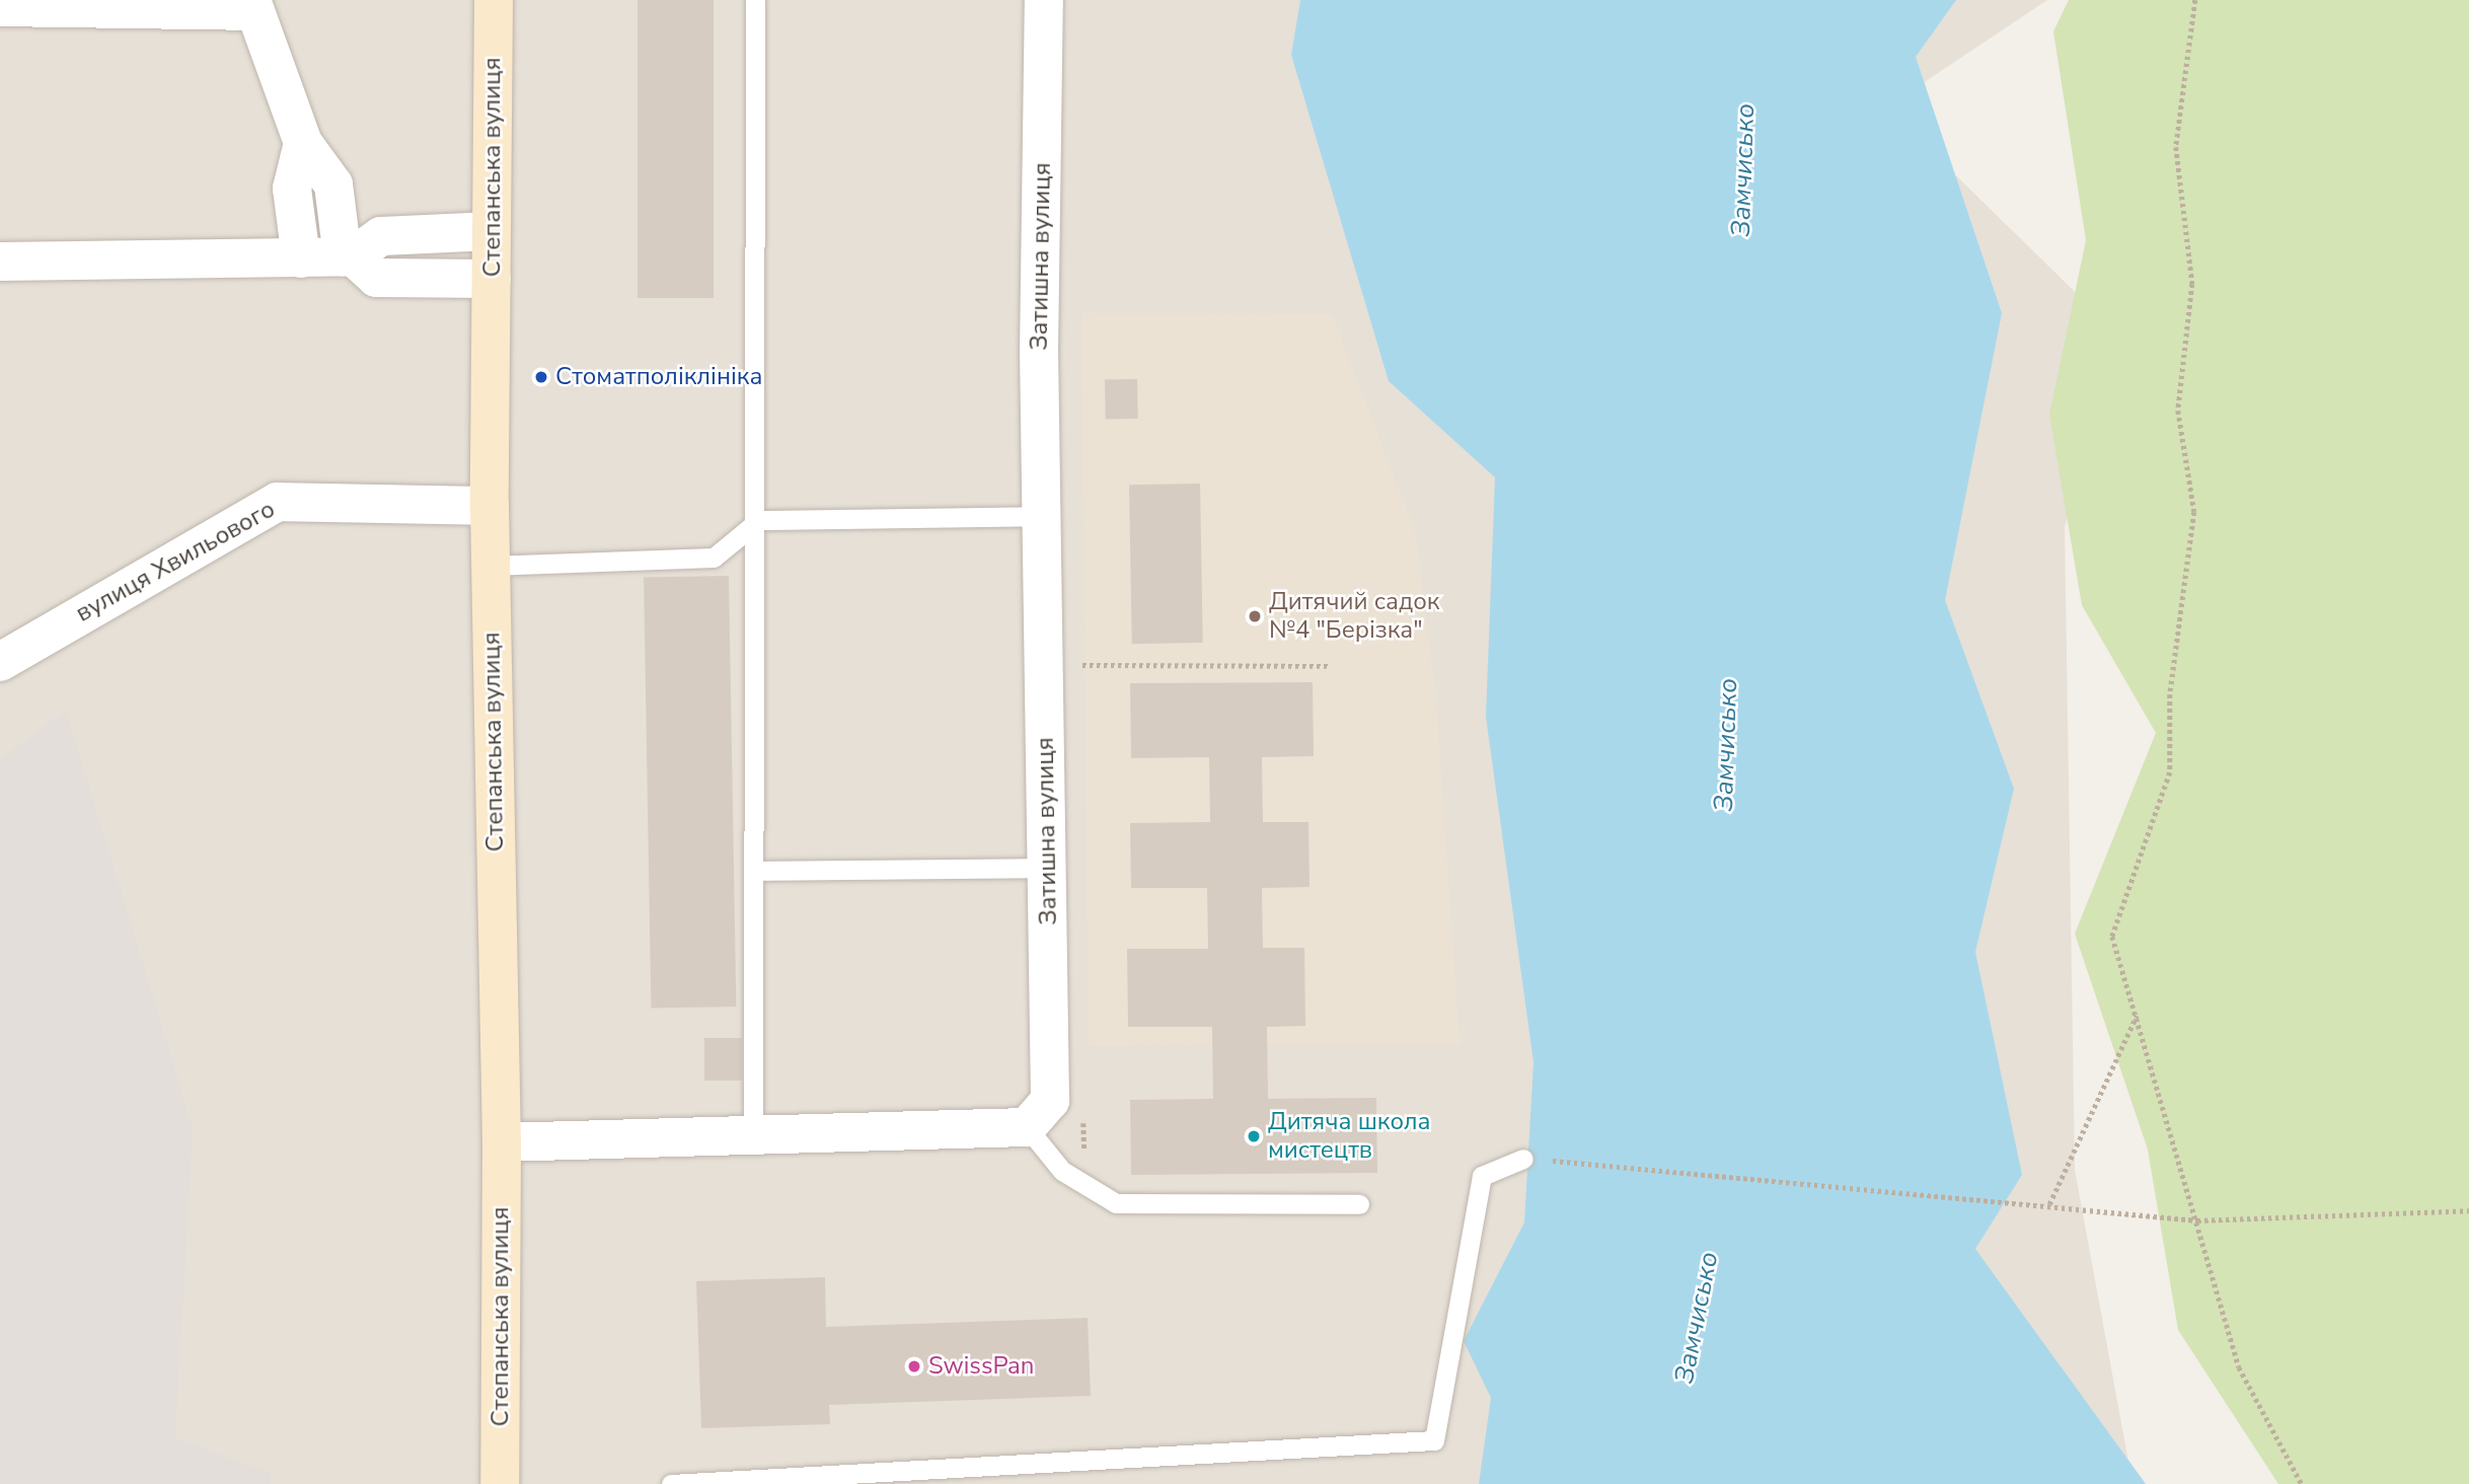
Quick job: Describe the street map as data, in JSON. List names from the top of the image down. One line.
{"streets":{"main road":["Степанська вулиця"],"street":["Затишна вулиця","вулиця Хвильового"]},"crossings":[["Степанська вулиця","вулиця Хвильового"]],"water":["Замчисько"],"places":["Стоматполіклініка","Дитячий садок №4 \"Берізка\"","Дитяча школа мистецтв","SwissPan"]}
